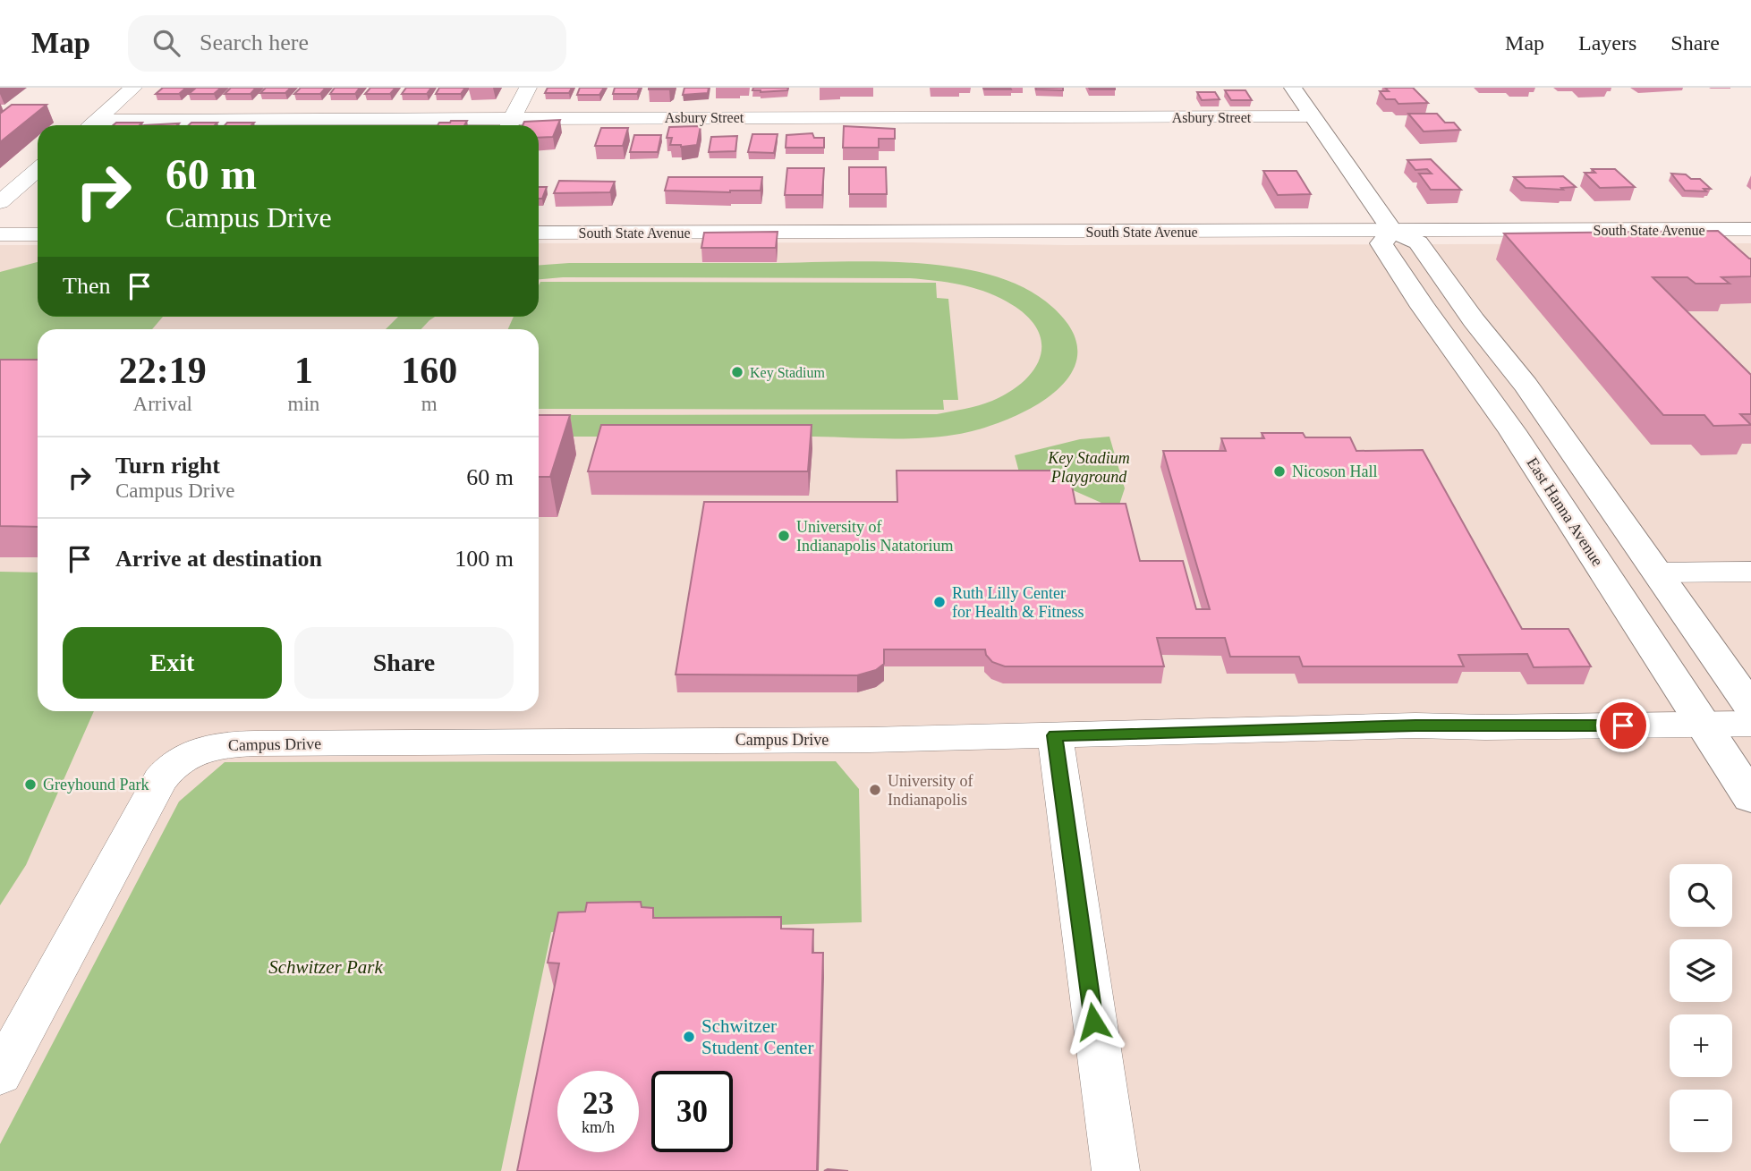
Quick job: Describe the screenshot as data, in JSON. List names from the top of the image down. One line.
{"streets":{"main road":["East Hanna Avenue"],"street":["Asbury Street","South State Avenue","Campus Drive"]},"crossings":[["South State Avenue","East Hanna Avenue"],["East Hanna Avenue","Campus Drive"]],"parks":["Key Stadium Playground","Schwitzer Park"],"places":["Key Stadium","Nicoson Hall","University of Indianapolis Natatorium","Ruth Lilly Center for Health & Fitness","Greyhound Park","University of Indianapolis","Schwitzer Student Center"],"page":{"header":"Map","search":"Search here","nav":["Map","Layers","Share"],"turn":["60 m","Campus Drive"],"then":"Then","eta":["22:19","Arrival","1","min","160","m"],"list":[{"name":"Turn right","note":"Campus Drive","value":"60 m"},{"name":"Arrive at destination","value":"100 m"}],"buttons":["Exit","Share"],"map_buttons":["+","−"],"speed":"23 km/h","limit":"30"}}
